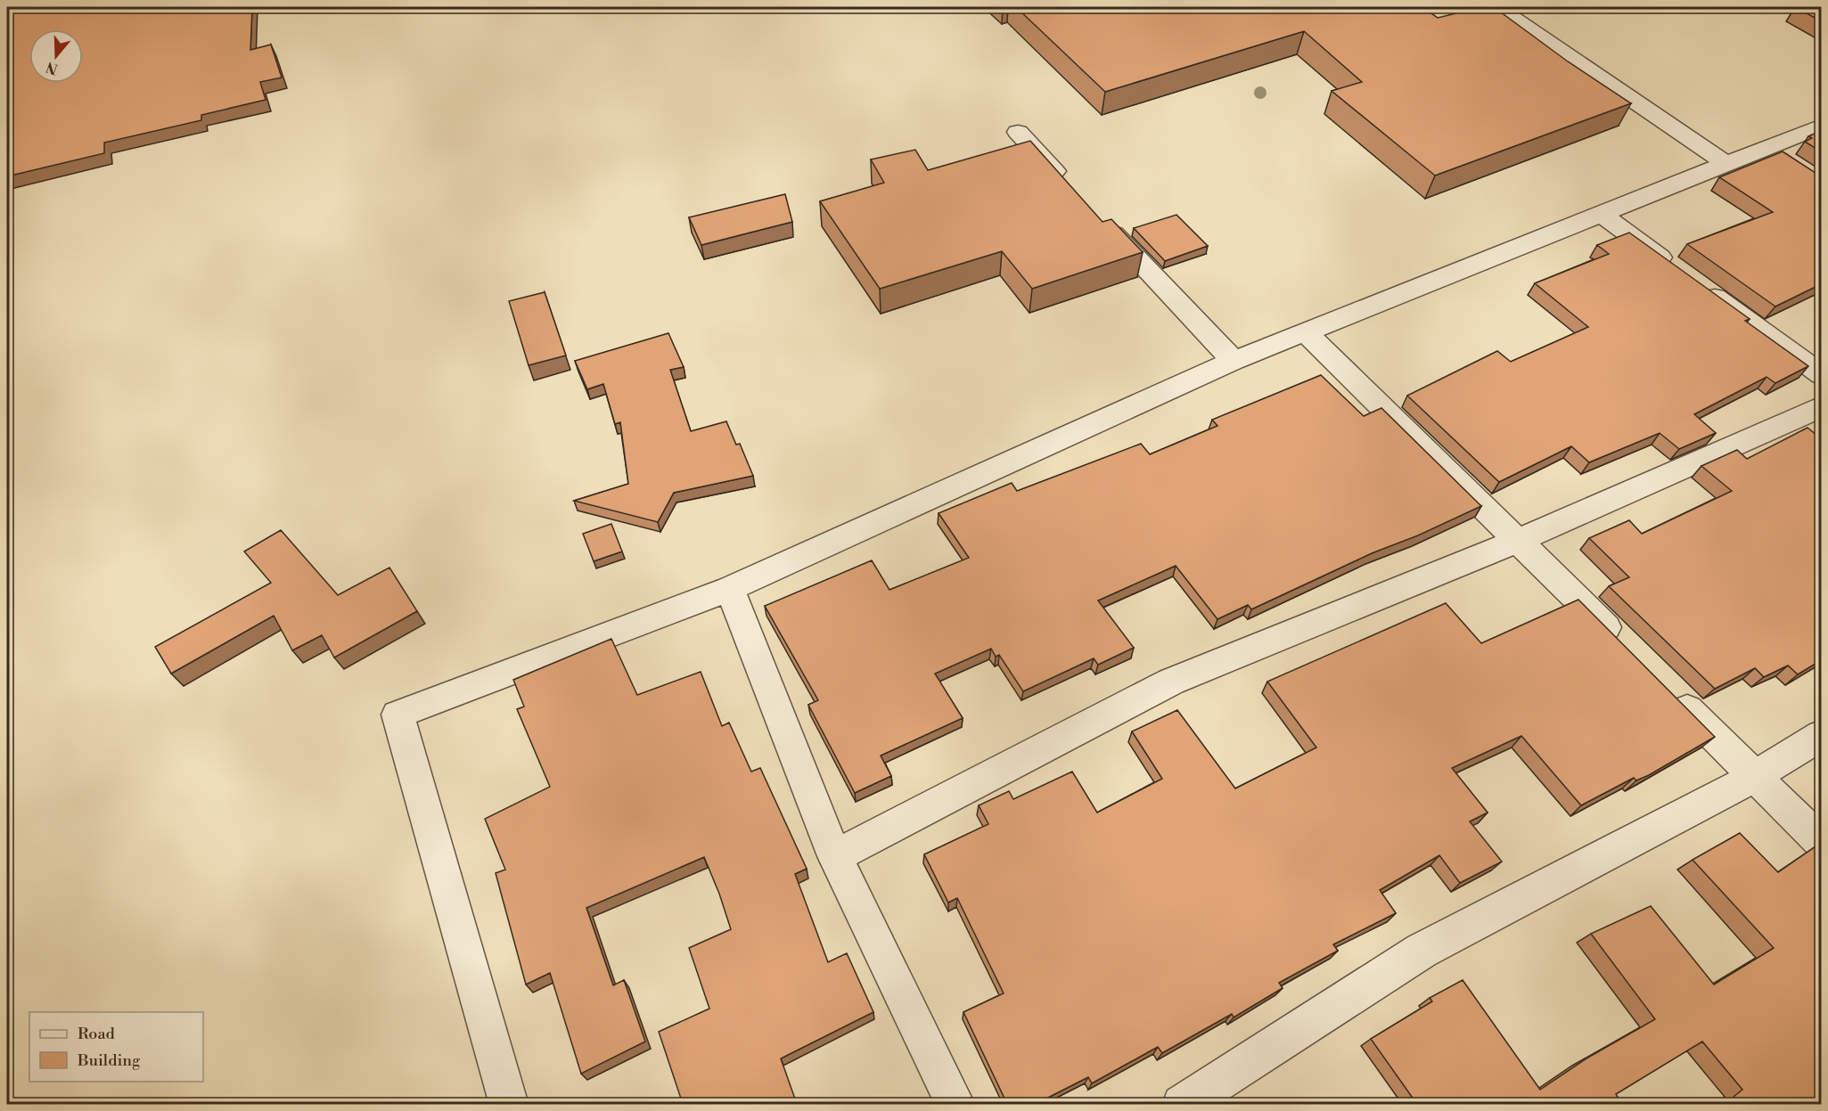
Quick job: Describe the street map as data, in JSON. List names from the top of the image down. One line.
{"legend":["Road","Building"],"north":"bottom"}
